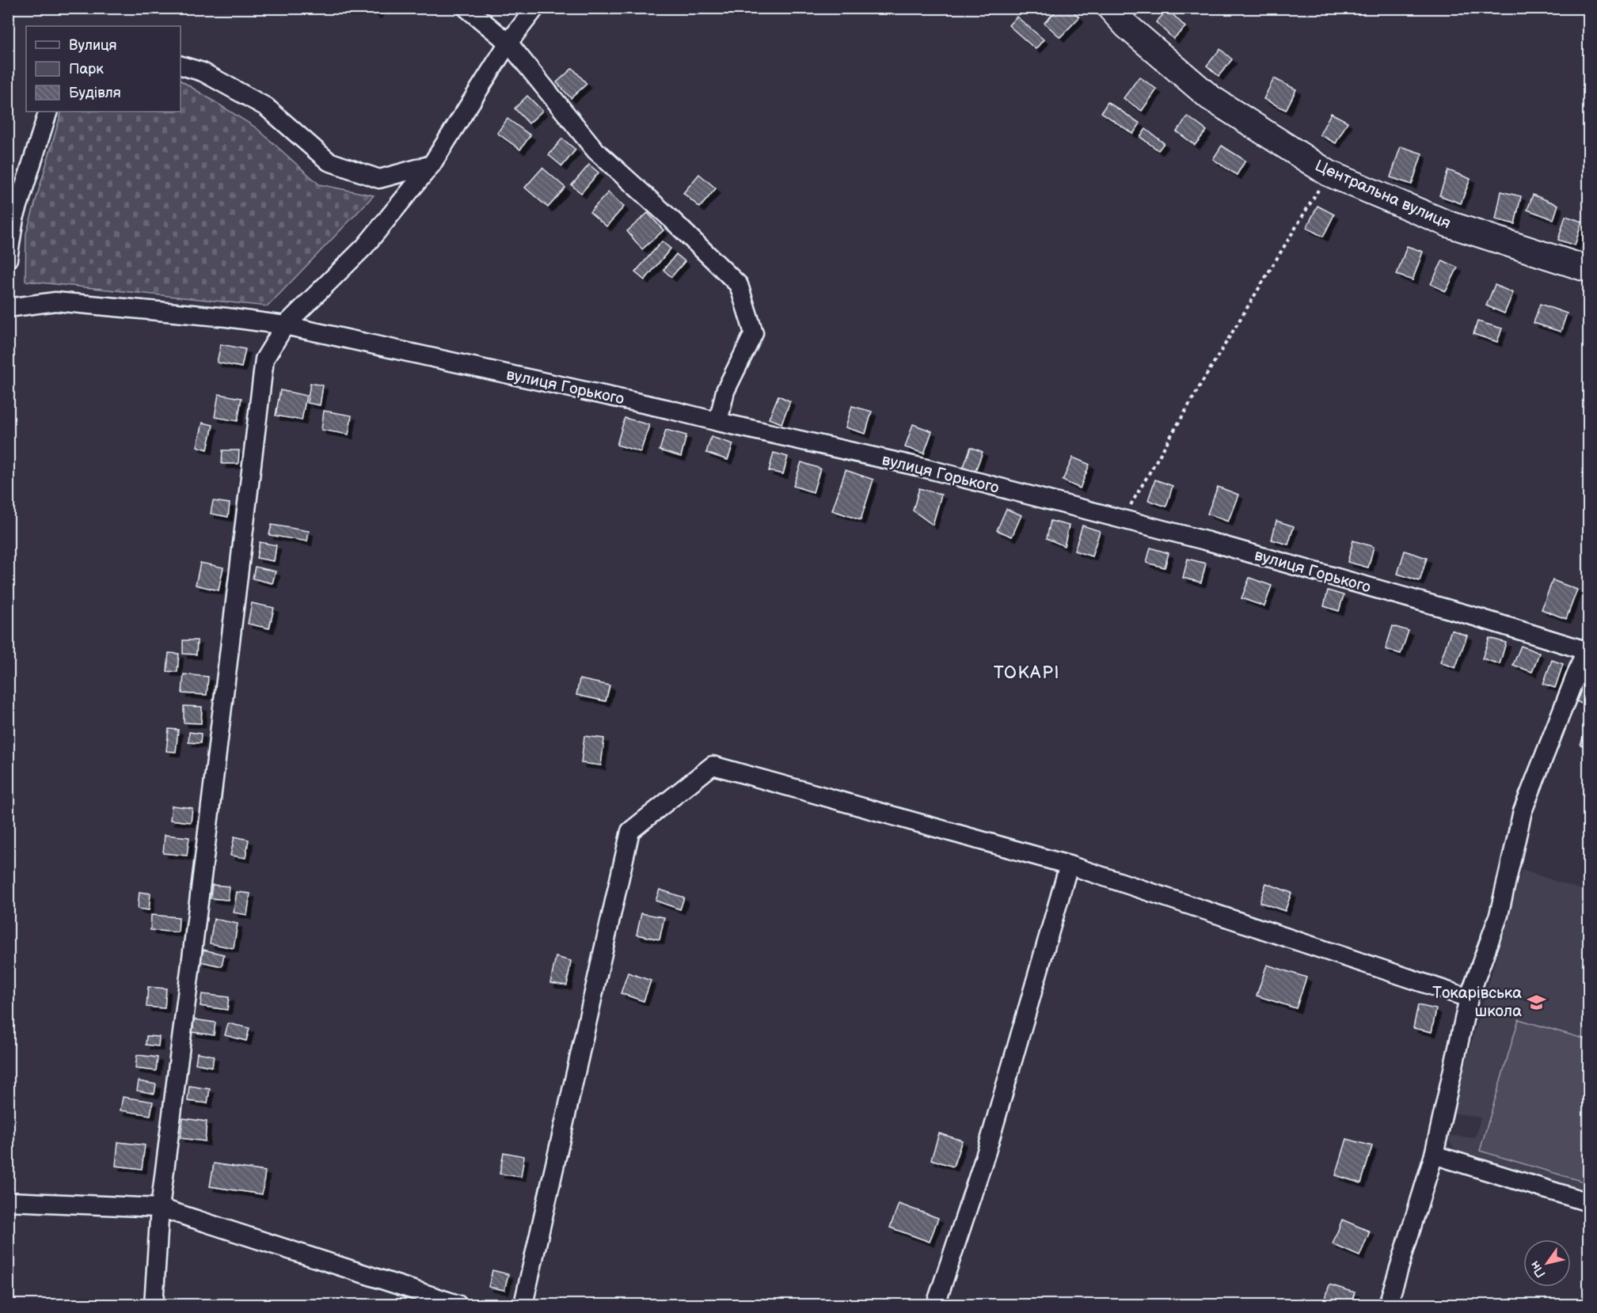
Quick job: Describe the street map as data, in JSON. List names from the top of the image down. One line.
{"streets":{"street":["Центральна вулиця","вулиця Горького"]},"districts":["ТОКАРІ"],"places":{"school or university":["Токарівська школа"]},"legend":["Вулиця","Парк","Будівля"],"north":"bottom left"}
